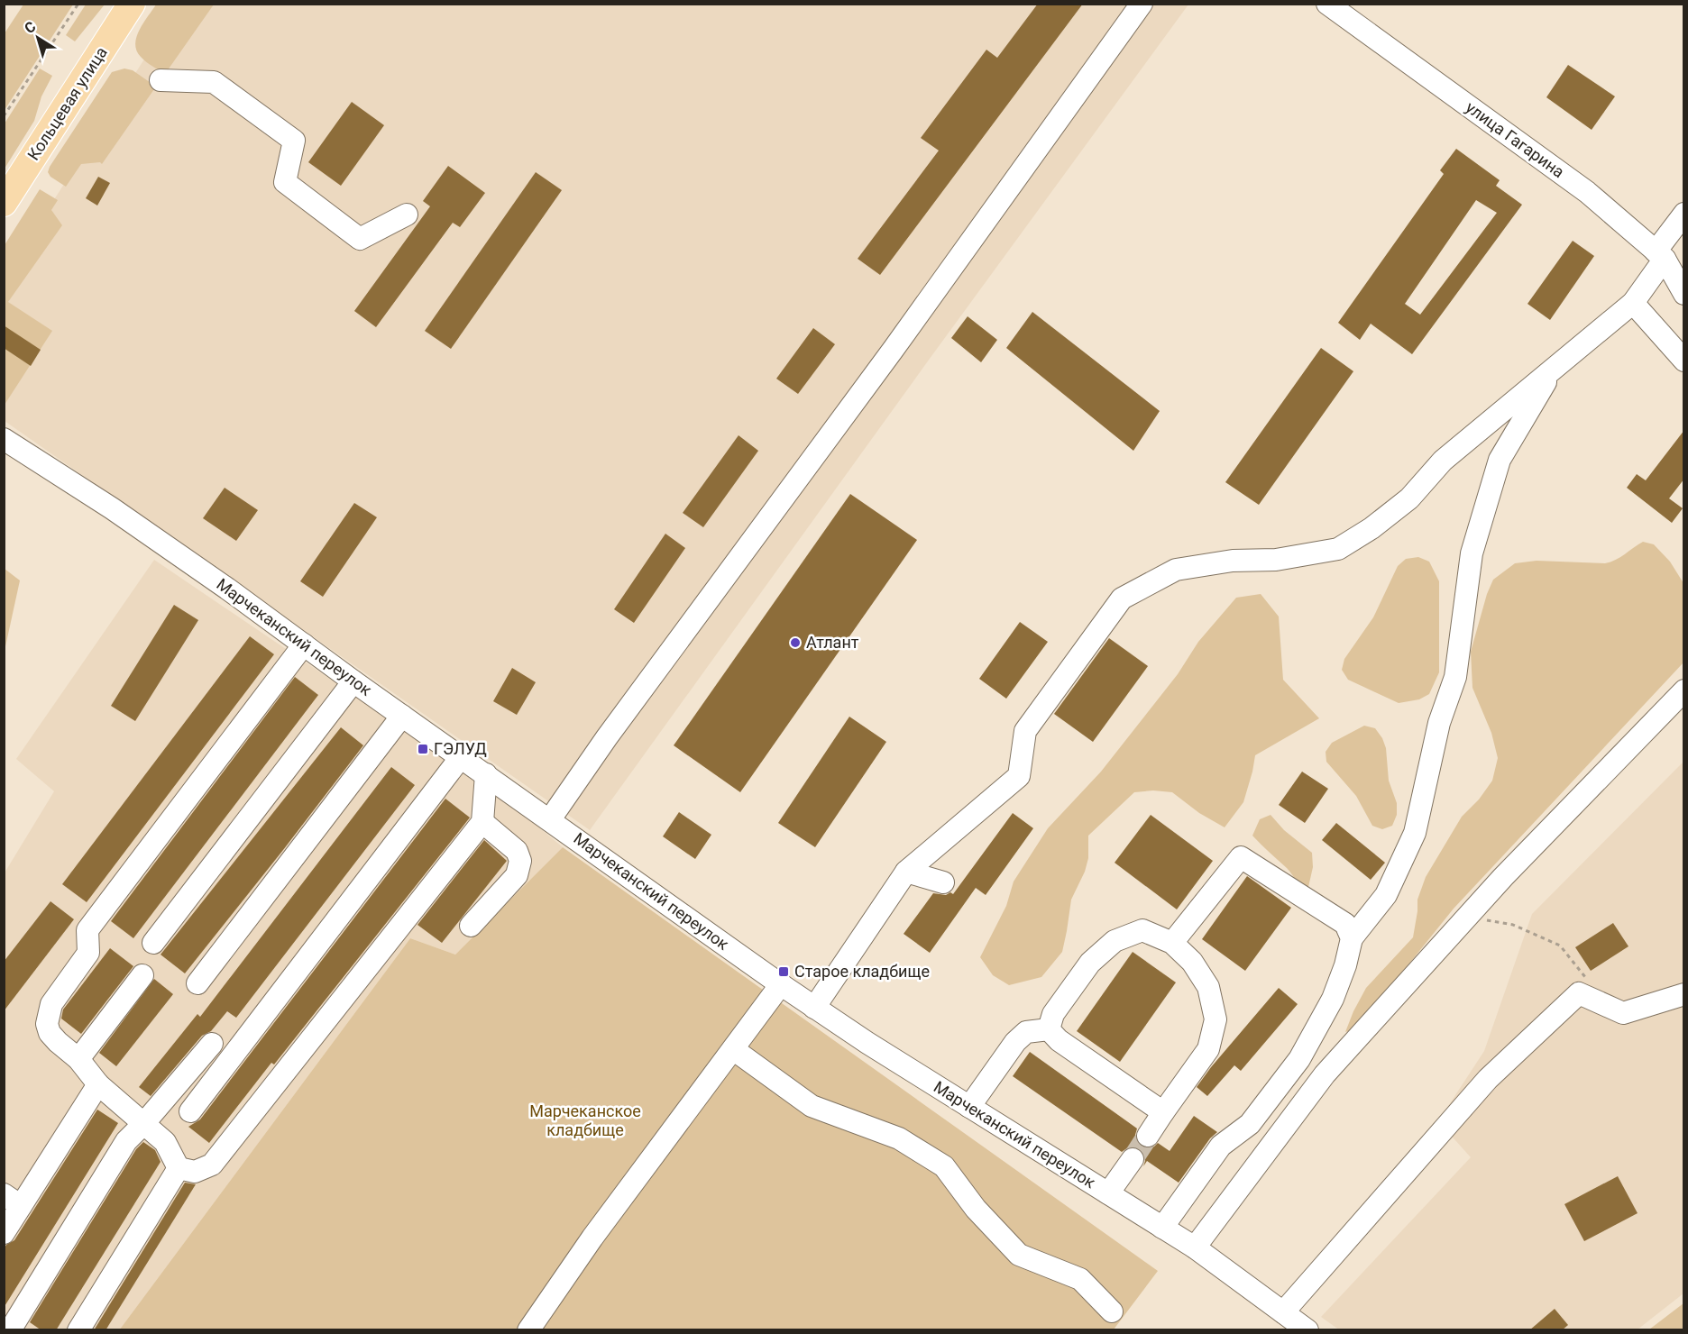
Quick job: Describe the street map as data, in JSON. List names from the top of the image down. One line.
{"streets":{"main road":["Кольцевая улица"],"street":["улица Гагарина","Марчеканский переулок"]},"parks":["Марчеканское кладбище"],"places":{"other":["Атлант"],"transit":["ГЭЛУД","Старое кладбище"]},"north":"top left"}
